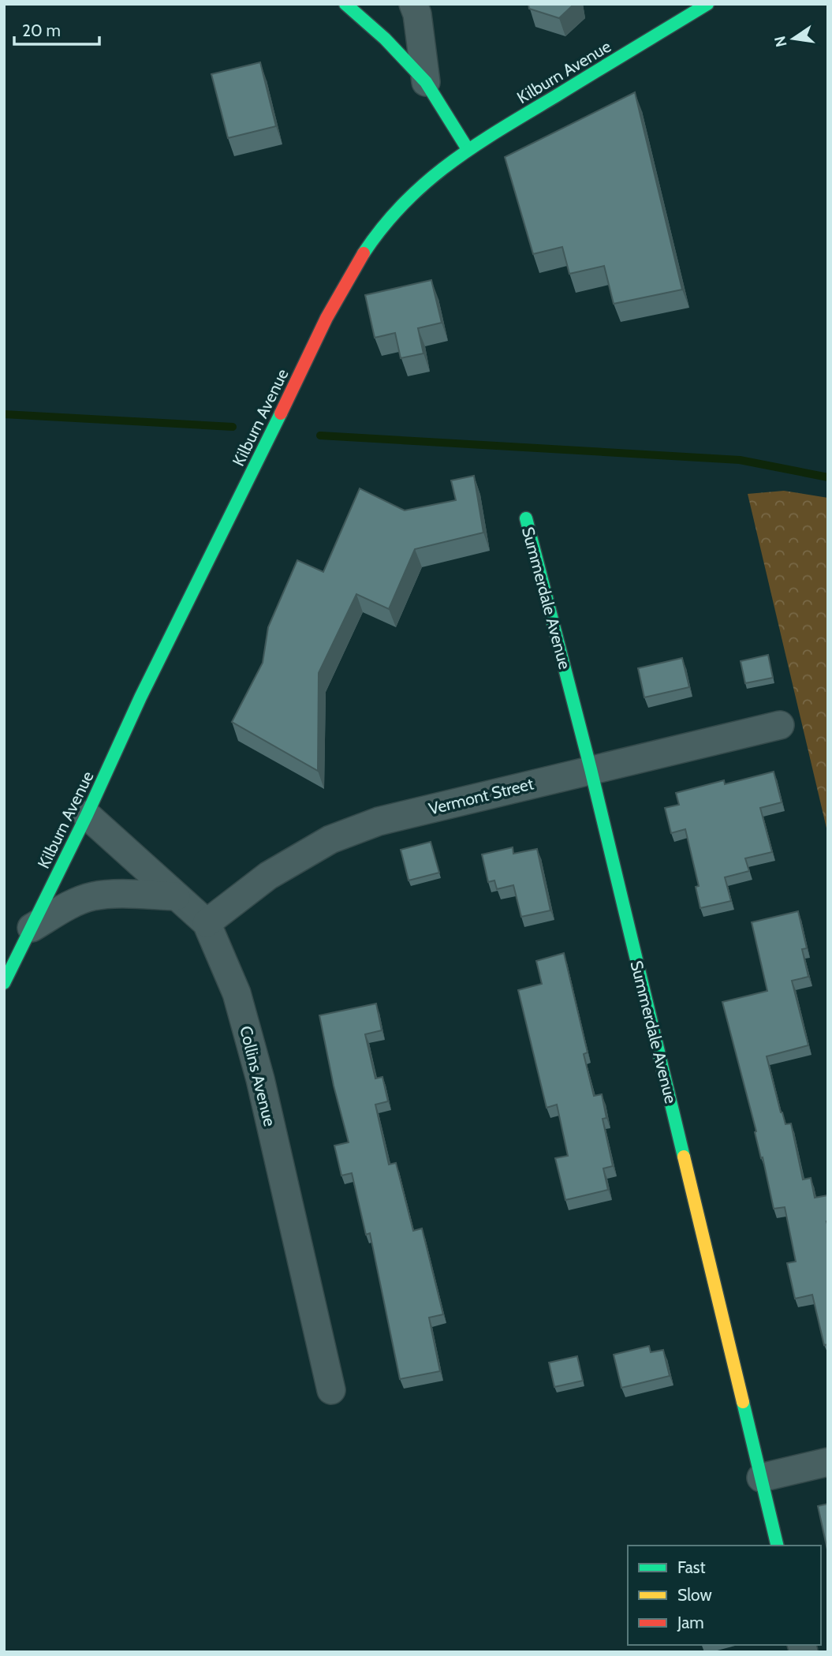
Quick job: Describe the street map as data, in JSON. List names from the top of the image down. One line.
{"streets":{"street":["Kilburn Avenue","Summerdale Avenue","Vermont Street","Collins Avenue"]},"crossings":[["Kilburn Avenue","Collins Avenue"],["Summerdale Avenue","Vermont Street"],["Vermont Street","Collins Avenue"]],"legend":["Fast","Slow","Jam"],"scale_bar":"20 m","north":"left"}
